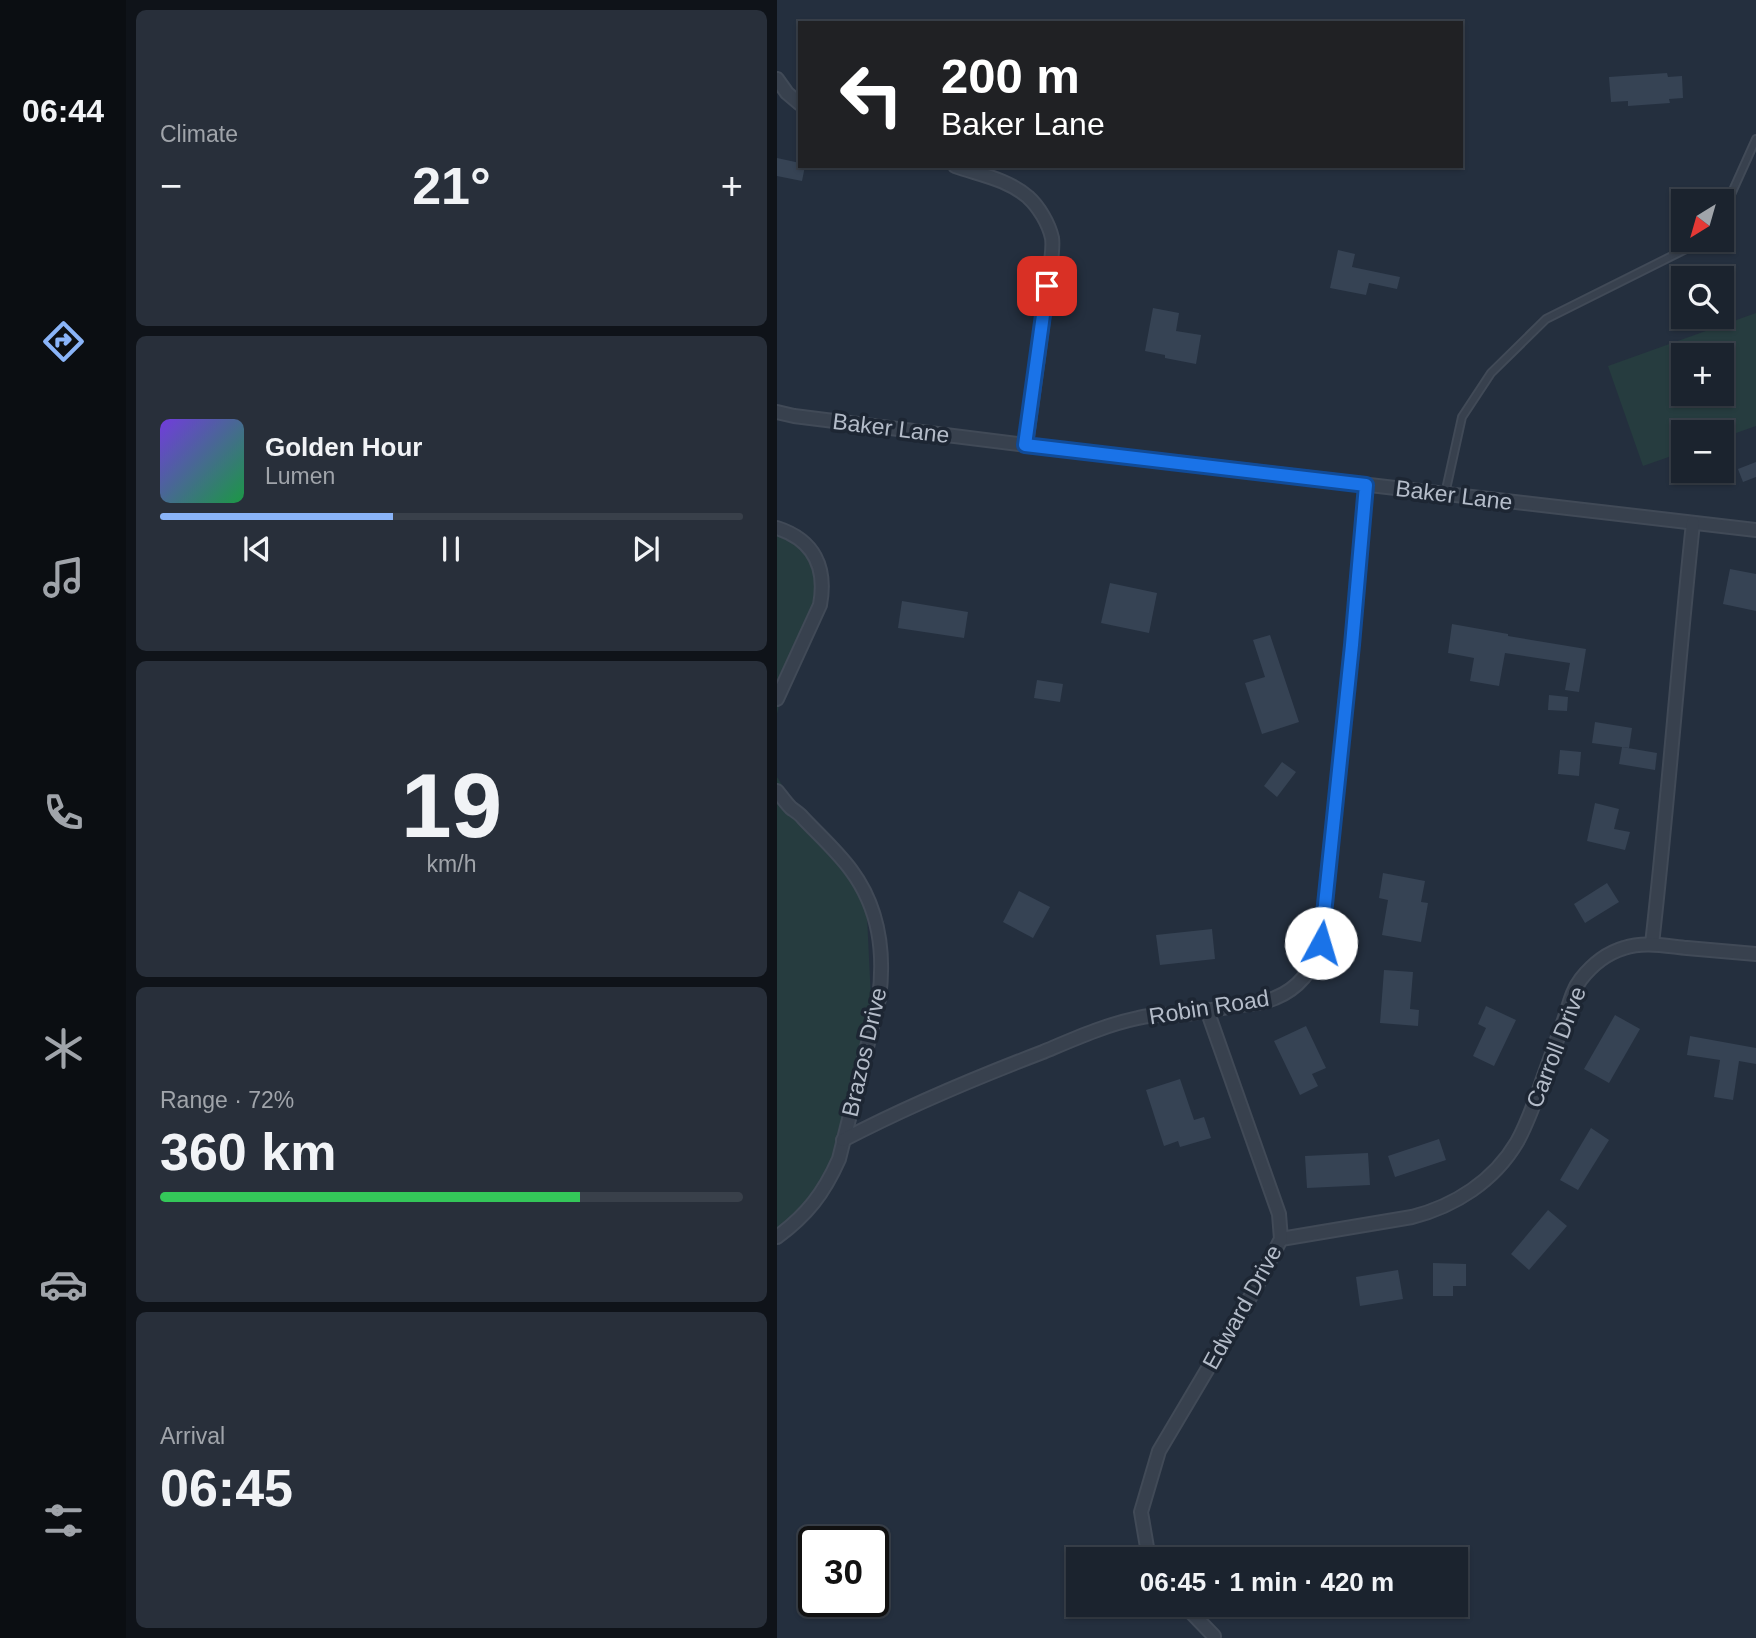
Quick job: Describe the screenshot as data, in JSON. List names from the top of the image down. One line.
{"streets":{"street":["Baker Lane","Robin Road","Carroll Drive","Brazos Drive","Edward Drive"]},"crossings":[["Baker Lane","Robin Road"],["Robin Road","Brazos Drive"],["Robin Road","Edward Drive"],["Carroll Drive","Edward Drive"]],"north":"bottom left","page":{"tabs":"06:44","tile":["Climate",["19","km/h"],["Range · 72%","360 km"],["Arrival","06:45"]],"turn":["200 m","Baker Lane"],"heat":["−","21°","+"],"map_buttons":["+","−"],"song":["Golden Hour","Lumen"],"limit":"30","trip":"06:45 · 1 min · 420 m"}}
